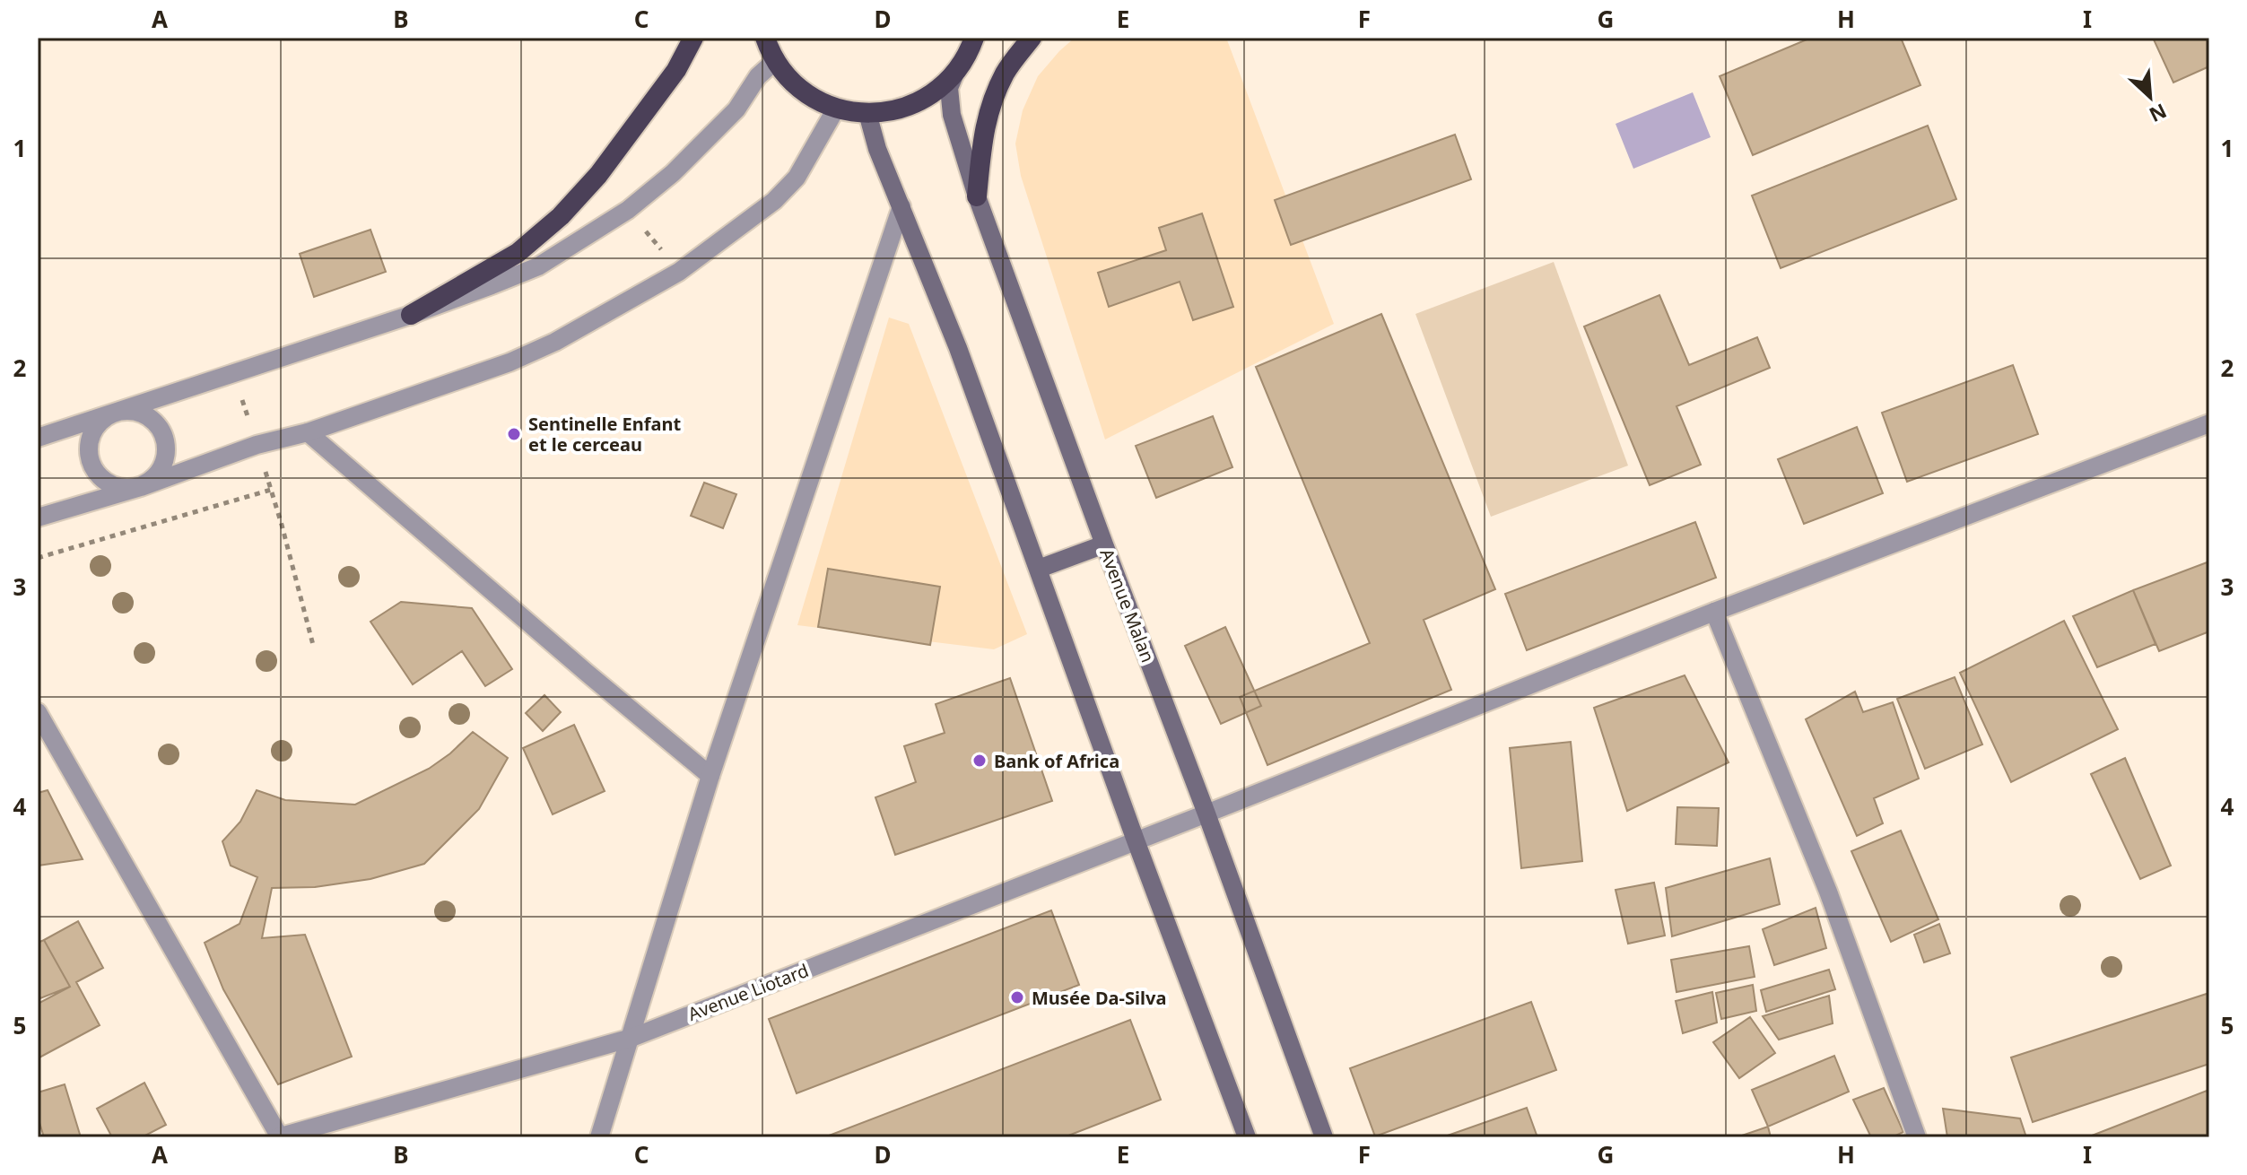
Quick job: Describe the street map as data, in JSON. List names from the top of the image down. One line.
{"streets":{"main road":["Avenue Malan"],"street":["Avenue Liotard"]},"crossings":[["Avenue Malan","Avenue Liotard"]],"places":["Sentinelle Enfant et le cerceau","Bank of Africa","Musée Da-Silva"],"north":"bottom right","grid":{"columns":["A","B","C","D","E","F","G","H","I"],"rows":["1","2","3","4","5"]}}
